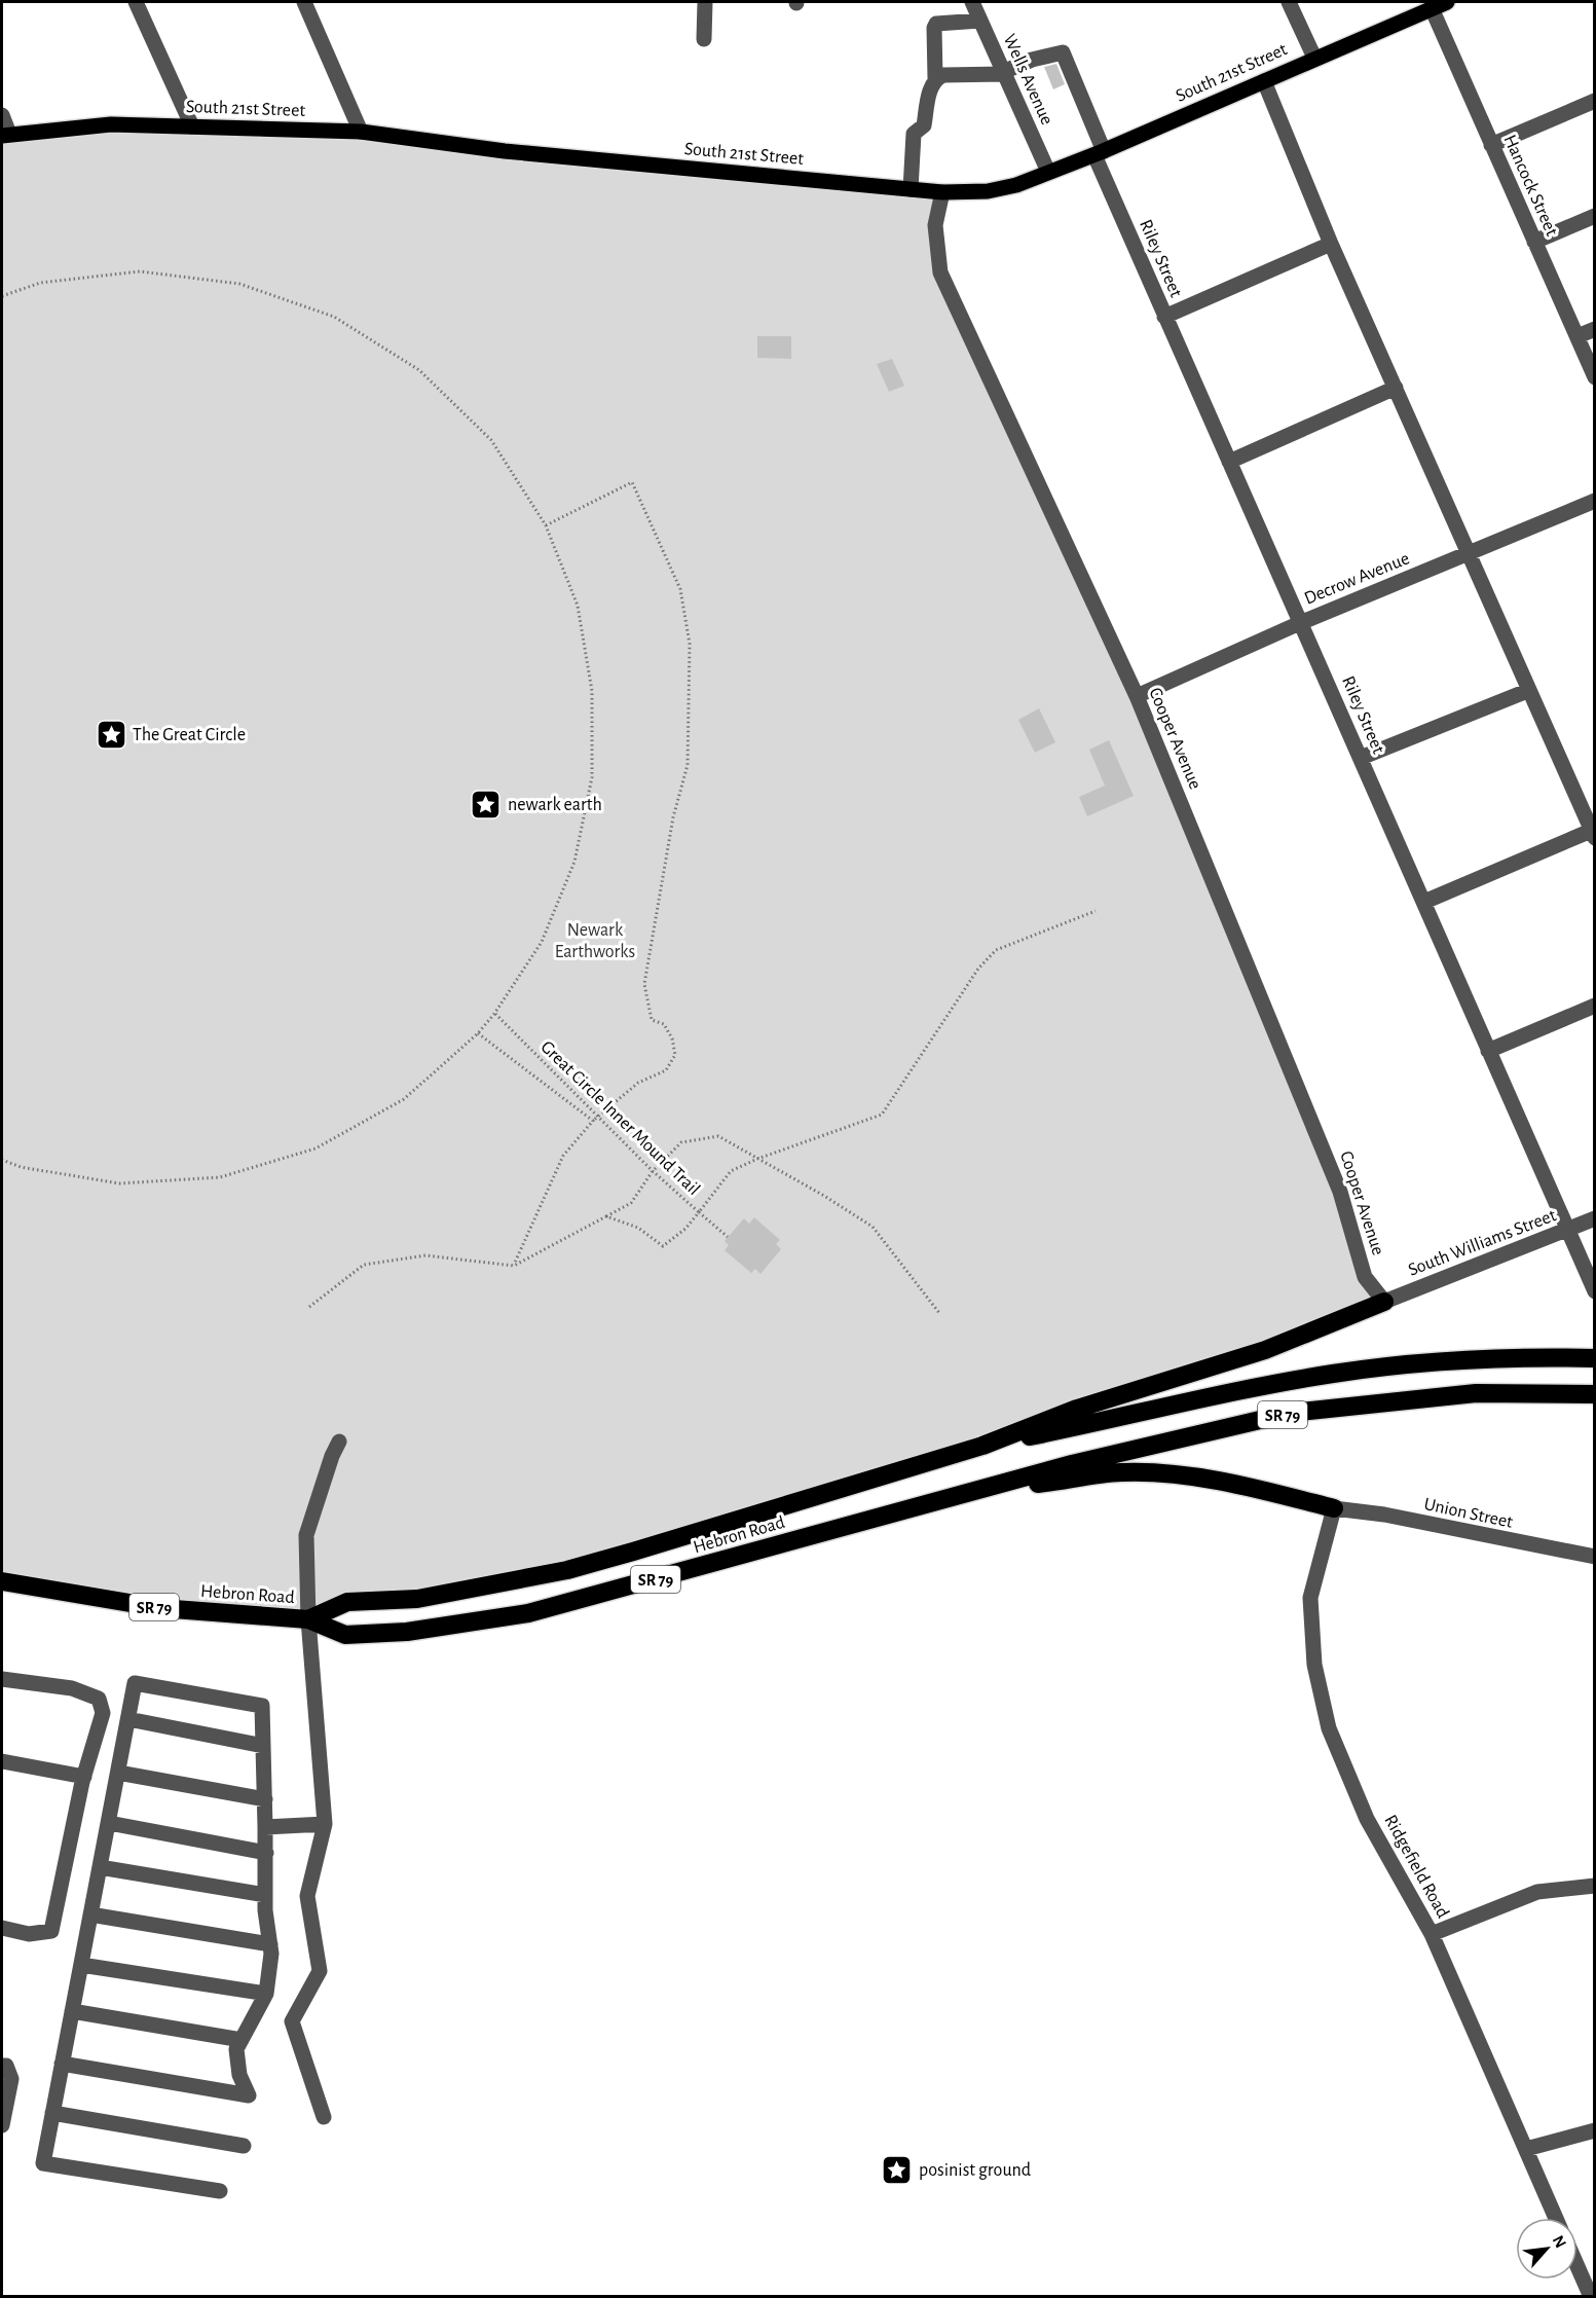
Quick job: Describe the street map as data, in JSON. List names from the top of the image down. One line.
{"streets":{"highway":["SR 79","Hebron Road"],"main road":["South 21st Street"],"street":["Wells Avenue","Hancock Street","Riley Street","Decrow Avenue","Cooper Avenue","South Williams Street","Union Street","Ridgefield Road"],"path":["Great Circle Inner Mound Trail"]},"crossings":[["South 21st Street","Wells Avenue"],["South 21st Street","Hancock Street"],["South 21st Street","Riley Street"],["South 21st Street","Cooper Avenue"],["Wells Avenue","Riley Street"],["Riley Street","Decrow Avenue"],["Riley Street","South Williams Street"],["Decrow Avenue","Cooper Avenue"],["Cooper Avenue","South Williams Street"],["SR 79","Hebron Road"],["Union Street","Ridgefield Road"]],"parks":["Newark Earthworks"],"places":{"place":["The Great Circle","newark earth","posinist ground"]},"north":"top right"}
